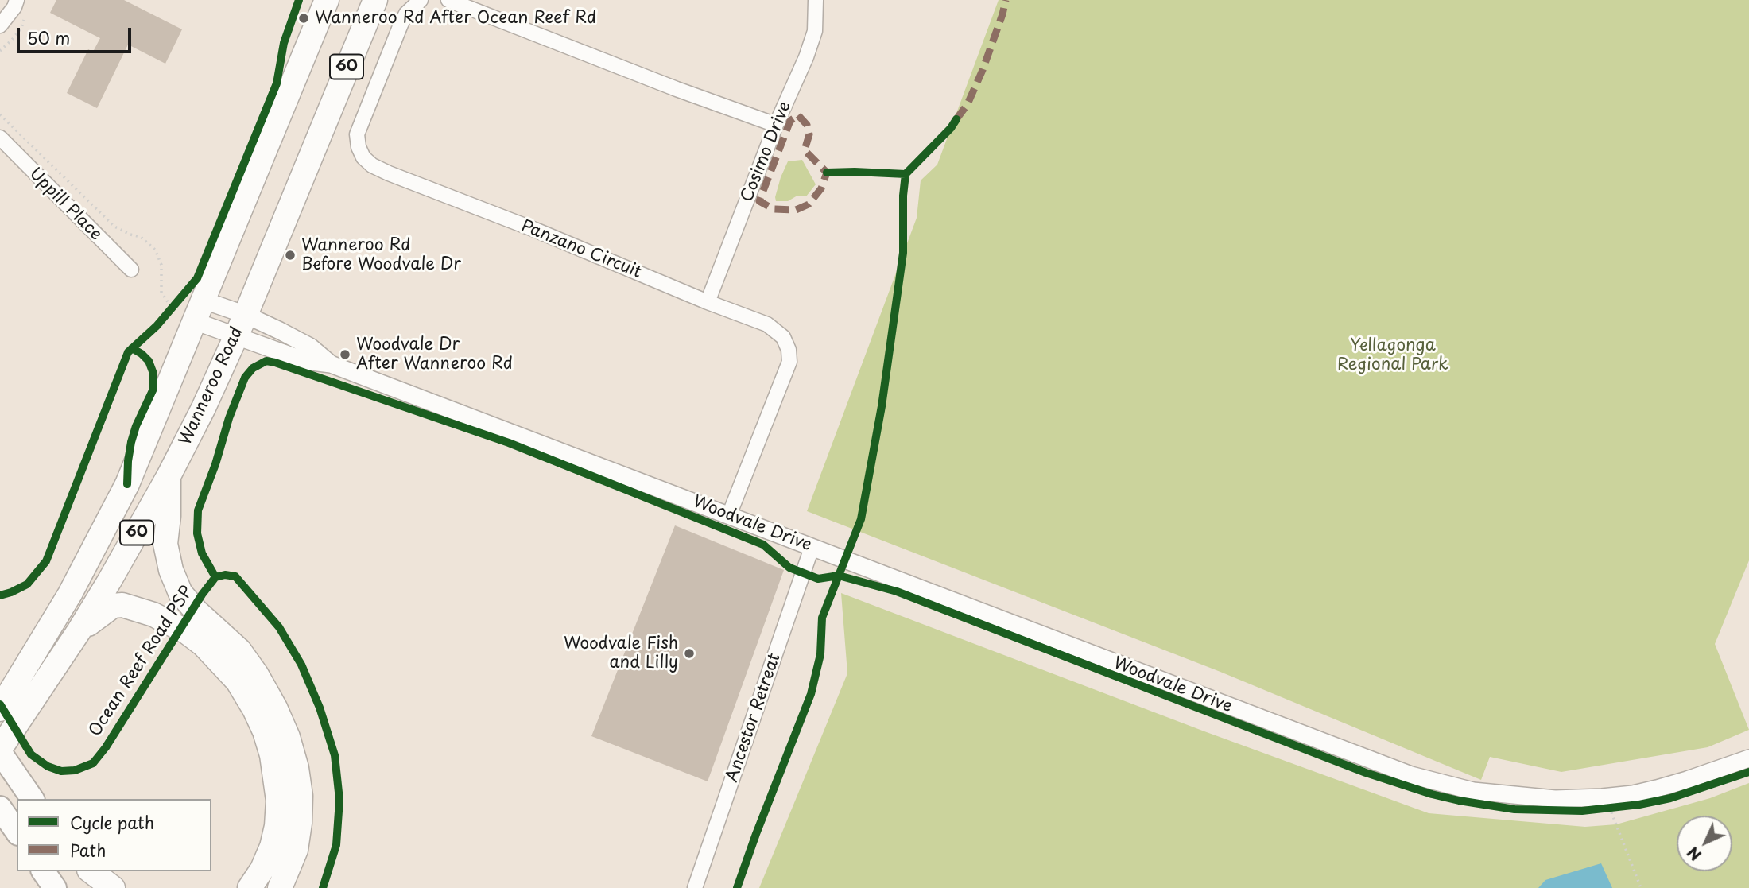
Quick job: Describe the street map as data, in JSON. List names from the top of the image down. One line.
{"streets":{"highway":["60","Wanneroo Road"],"street":["Cosimo Drive","Uppill Place","Panzano Circuit","Woodvale Drive","Ancestor Retreat"],"cycle path":["Ocean Reef Road PSP"]},"crossings":[["60","Wanneroo Road"],["60","Woodvale Drive"],["Cosimo Drive","Panzano Circuit"],["Panzano Circuit","Woodvale Drive"],["Wanneroo Road","Woodvale Drive"],["Woodvale Drive","Ancestor Retreat"]],"parks":["Yellagonga Regional Park"],"places":["Wanneroo Rd After Ocean Reef Rd","Wanneroo Rd Before Woodvale Dr","Woodvale Dr After Wanneroo Rd","Woodvale Fish and Lilly"],"legend":["Cycle path","Path"],"scale_bar":"50 m","north":"bottom left"}
